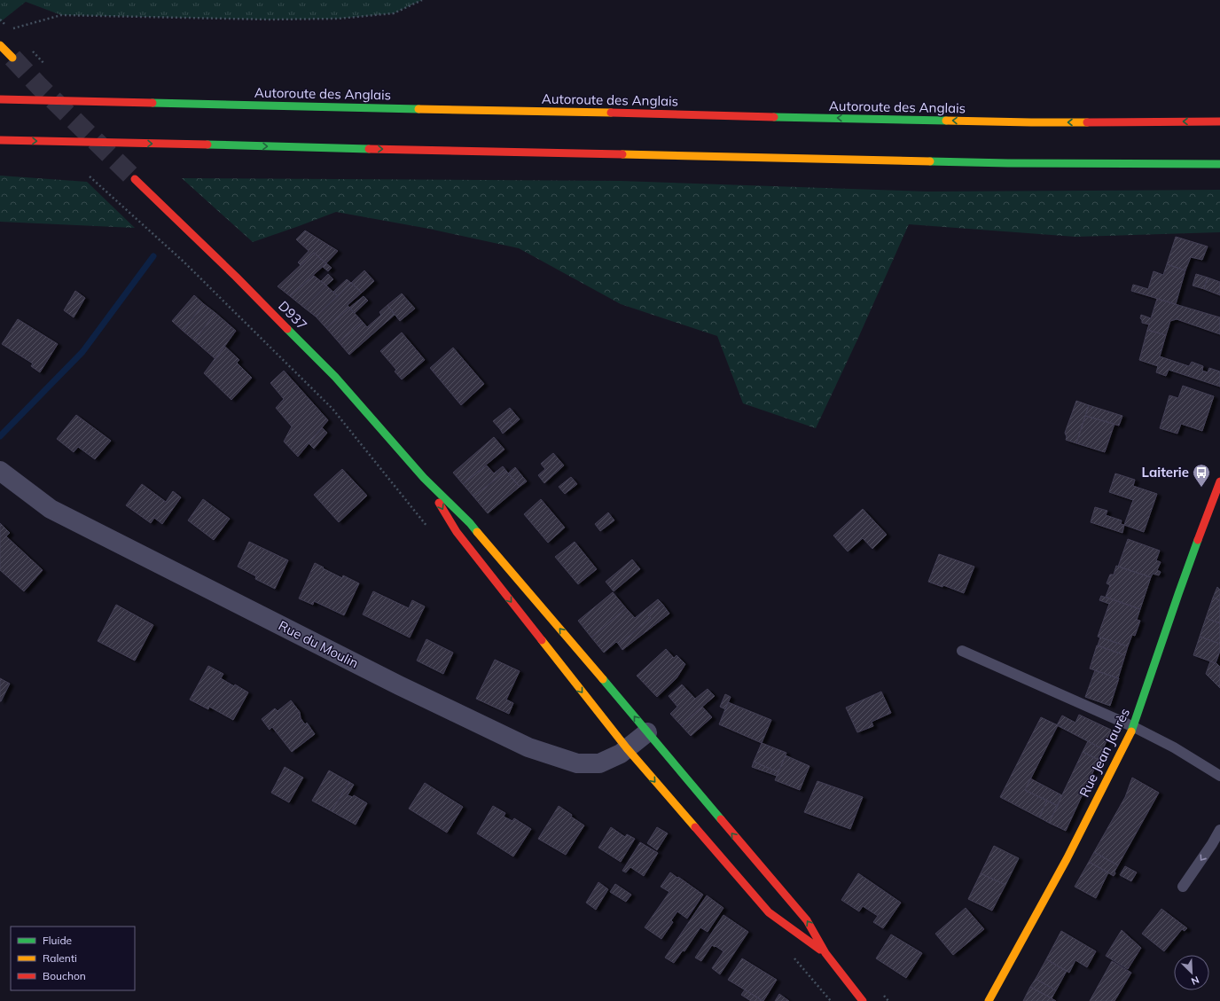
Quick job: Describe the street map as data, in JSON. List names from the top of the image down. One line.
{"streets":{"main road":["Autoroute des Anglais","D937","Rue Jean Jaurès"],"street":["Rue du Moulin"]},"places":{"bus stop":["Laiterie"]},"legend":["Fluide","Ralenti","Bouchon"],"north":"bottom right"}
